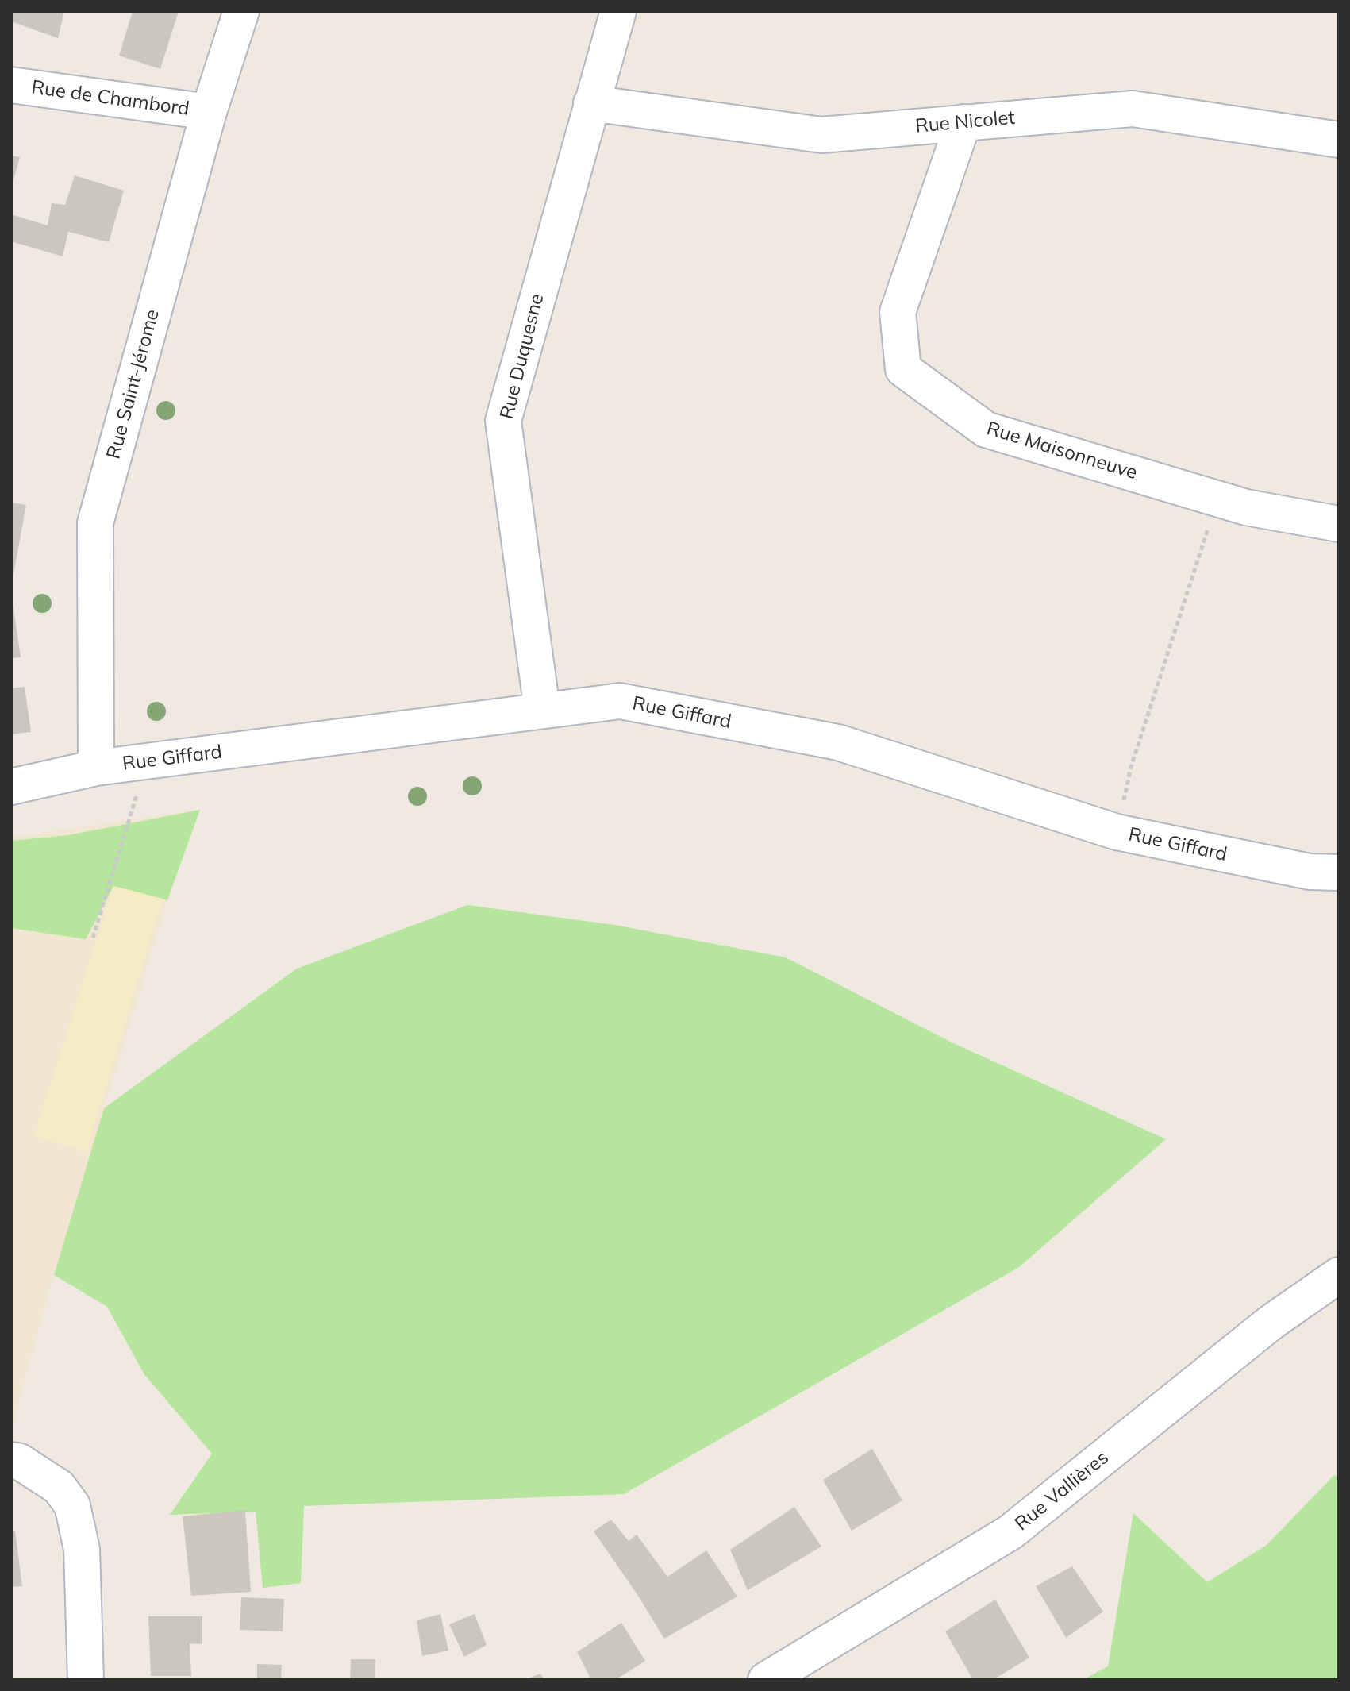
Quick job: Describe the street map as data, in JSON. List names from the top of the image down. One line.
{"streets":{"street":["Rue de Chambord","Rue Nicolet","Rue Duquesne","Rue Saint-Jérome","Rue Maisonneuve","Rue Giffard","Rue Vallières"]},"crossings":[["Rue de Chambord","Rue Saint-Jérome"],["Rue Nicolet","Rue Duquesne"],["Rue Nicolet","Rue Maisonneuve"],["Rue Duquesne","Rue Giffard"],["Rue Saint-Jérome","Rue Giffard"]]}
